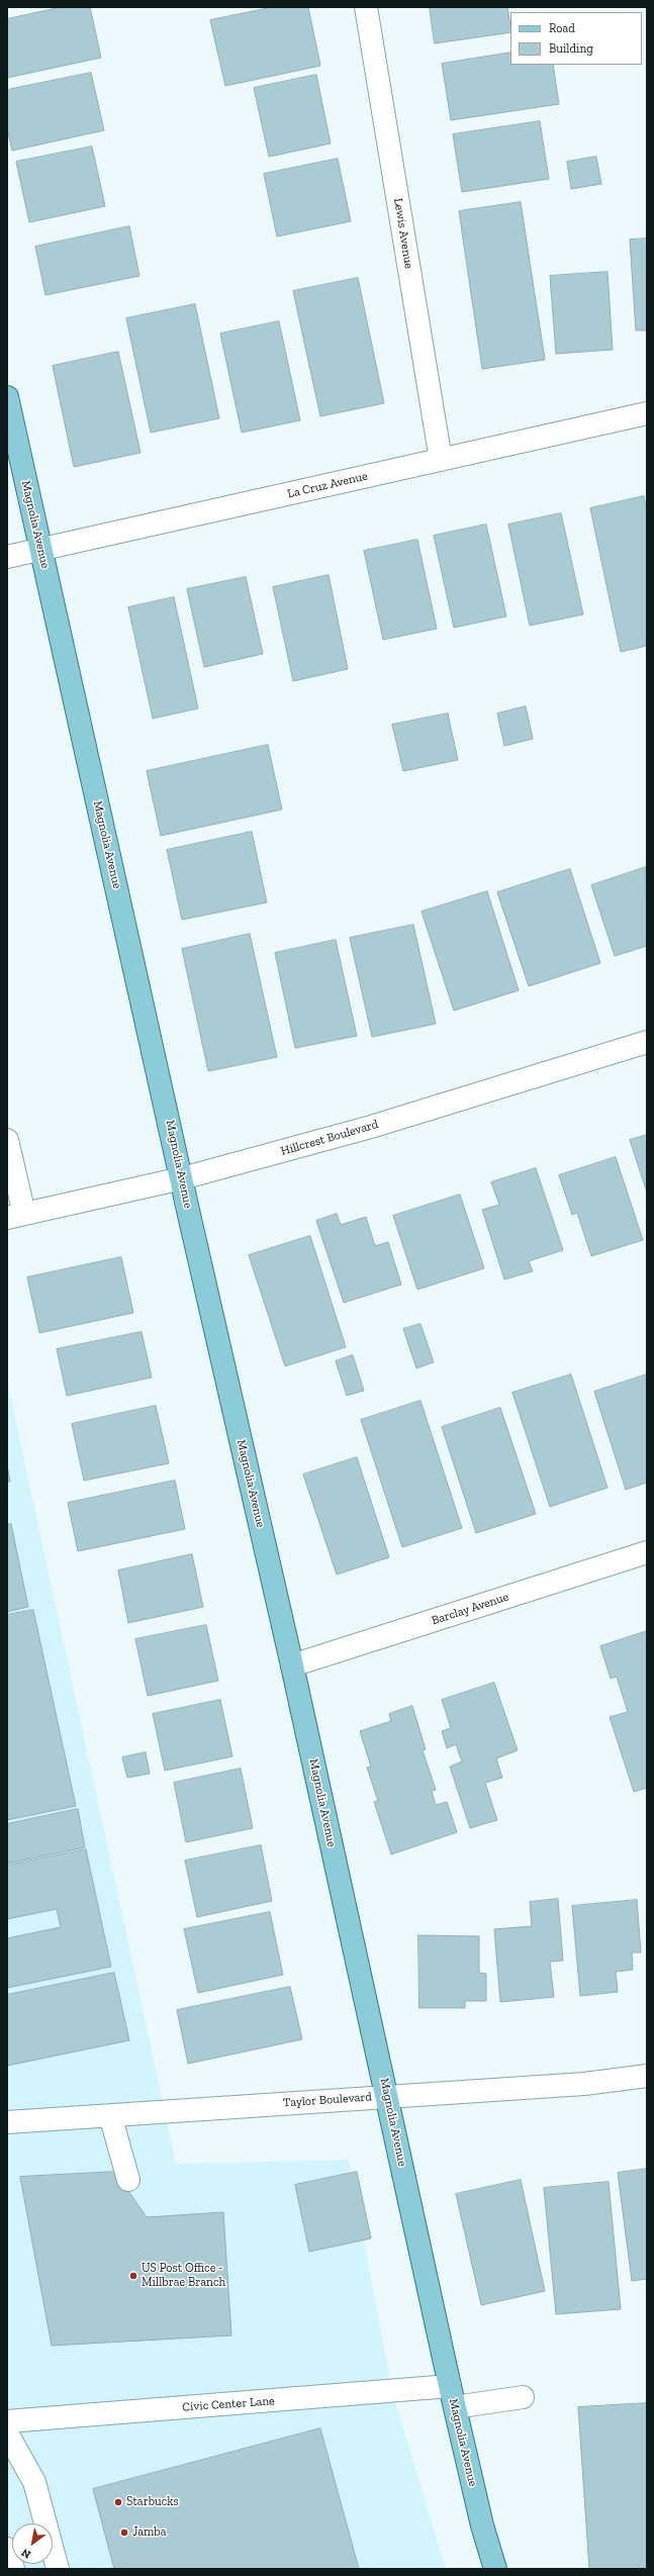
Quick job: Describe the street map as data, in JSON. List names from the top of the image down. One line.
{"streets":{"main road":["Magnolia Avenue"],"street":["Lewis Avenue","La Cruz Avenue","Hillcrest Boulevard","Barclay Avenue","Taylor Boulevard","Civic Center Lane"]},"crossings":[["Lewis Avenue","La Cruz Avenue"],["La Cruz Avenue","Magnolia Avenue"],["Magnolia Avenue","Hillcrest Boulevard"],["Magnolia Avenue","Barclay Avenue"],["Magnolia Avenue","Taylor Boulevard"],["Magnolia Avenue","Civic Center Lane"]],"places":["US Post Office - Millbrae Branch","Starbucks","Jamba"],"legend":["Road","Building"],"north":"bottom left"}
